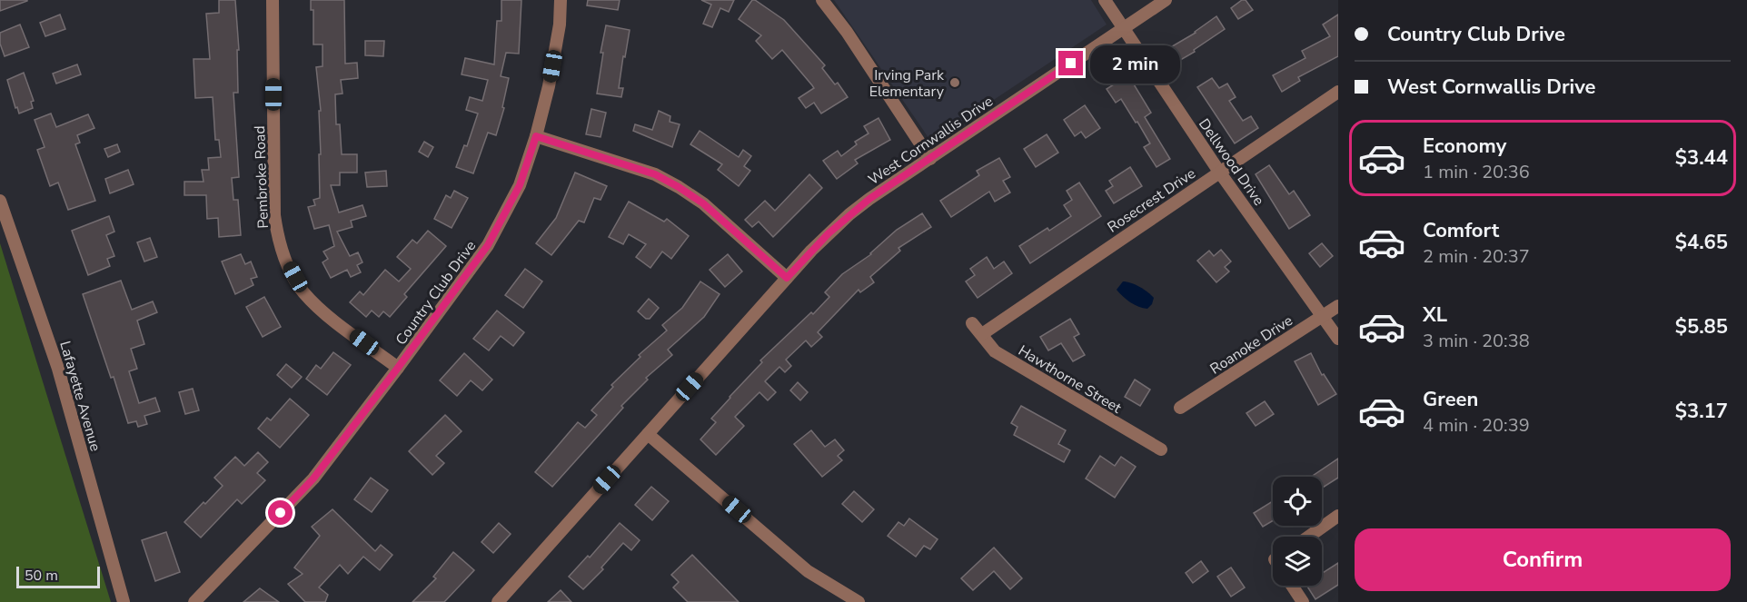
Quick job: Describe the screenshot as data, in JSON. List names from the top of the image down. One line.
{"streets":{"street":["West Cornwallis Drive","Dellwood Drive","Pembroke Road","Rosecrest Drive","Country Club Drive","Roanoke Drive","Hawthorne Street","Lafayette Avenue"]},"crossings":[["West Cornwallis Drive","Dellwood Drive"],["Dellwood Drive","Rosecrest Drive"],["Dellwood Drive","Roanoke Drive"],["Pembroke Road","Country Club Drive"],["Rosecrest Drive","Hawthorne Street"]],"places":["Irving Park Elementary"],"scale_bar":"50 m","page":{"banner":["Country Club Drive","West Cornwallis Drive"],"bubble":"2 min","list":[{"name":"Economy","note":"1 min · 20:36","value":"$3.44"},{"name":"Comfort","note":"2 min · 20:37","value":"$4.65"},{"name":"XL","note":"3 min · 20:38","value":"$5.85"},{"name":"Green","note":"4 min · 20:39","value":"$3.17"}],"buttons":"Confirm","scale":"50 m"}}
